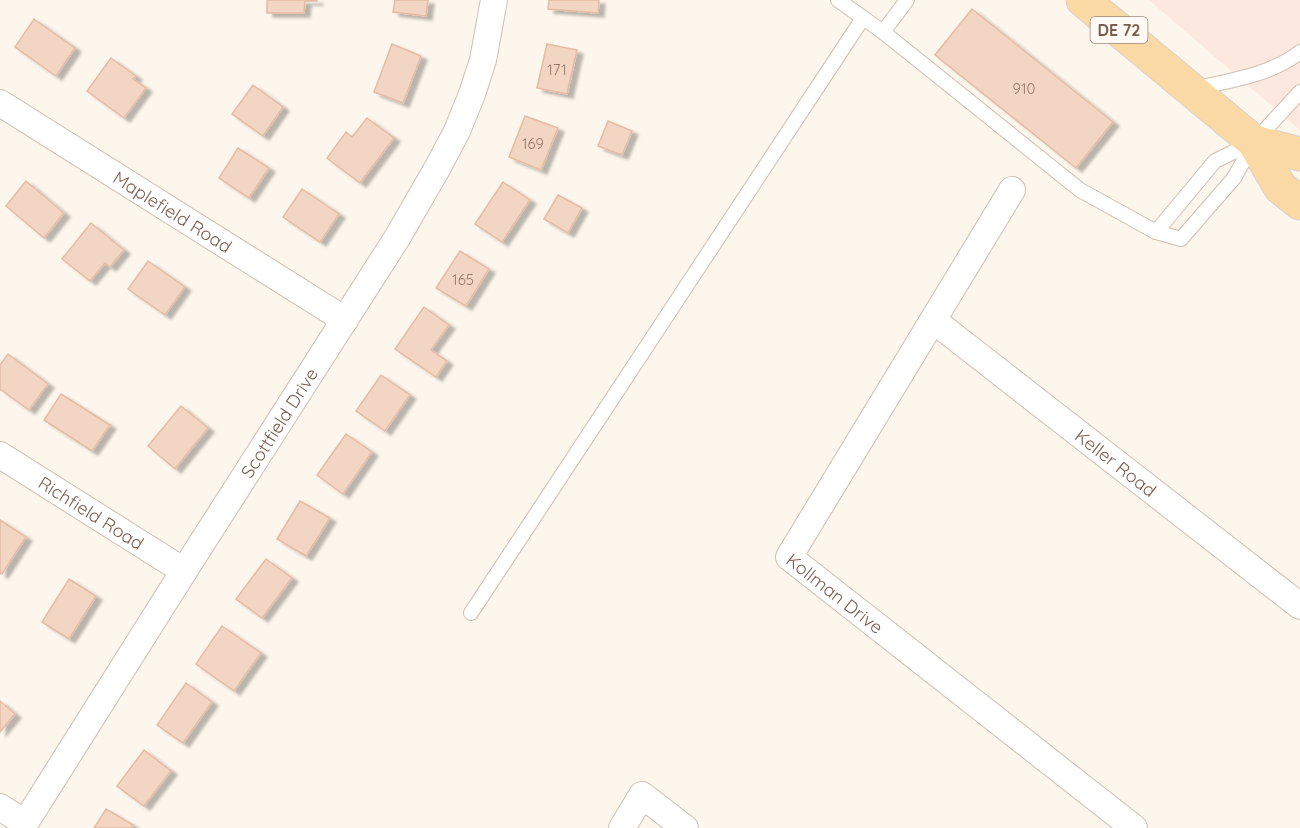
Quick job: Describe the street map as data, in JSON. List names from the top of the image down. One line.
{"streets":{"main road":["DE 72"],"street":["Maplefield Road","Scottfield Drive","Keller Road","Richfield Road","Kollman Drive"]},"crossings":[["Maplefield Road","Scottfield Drive"],["Scottfield Drive","Richfield Road"],["Keller Road","Kollman Drive"]],"house_numbers":["171","910","169","165"]}
